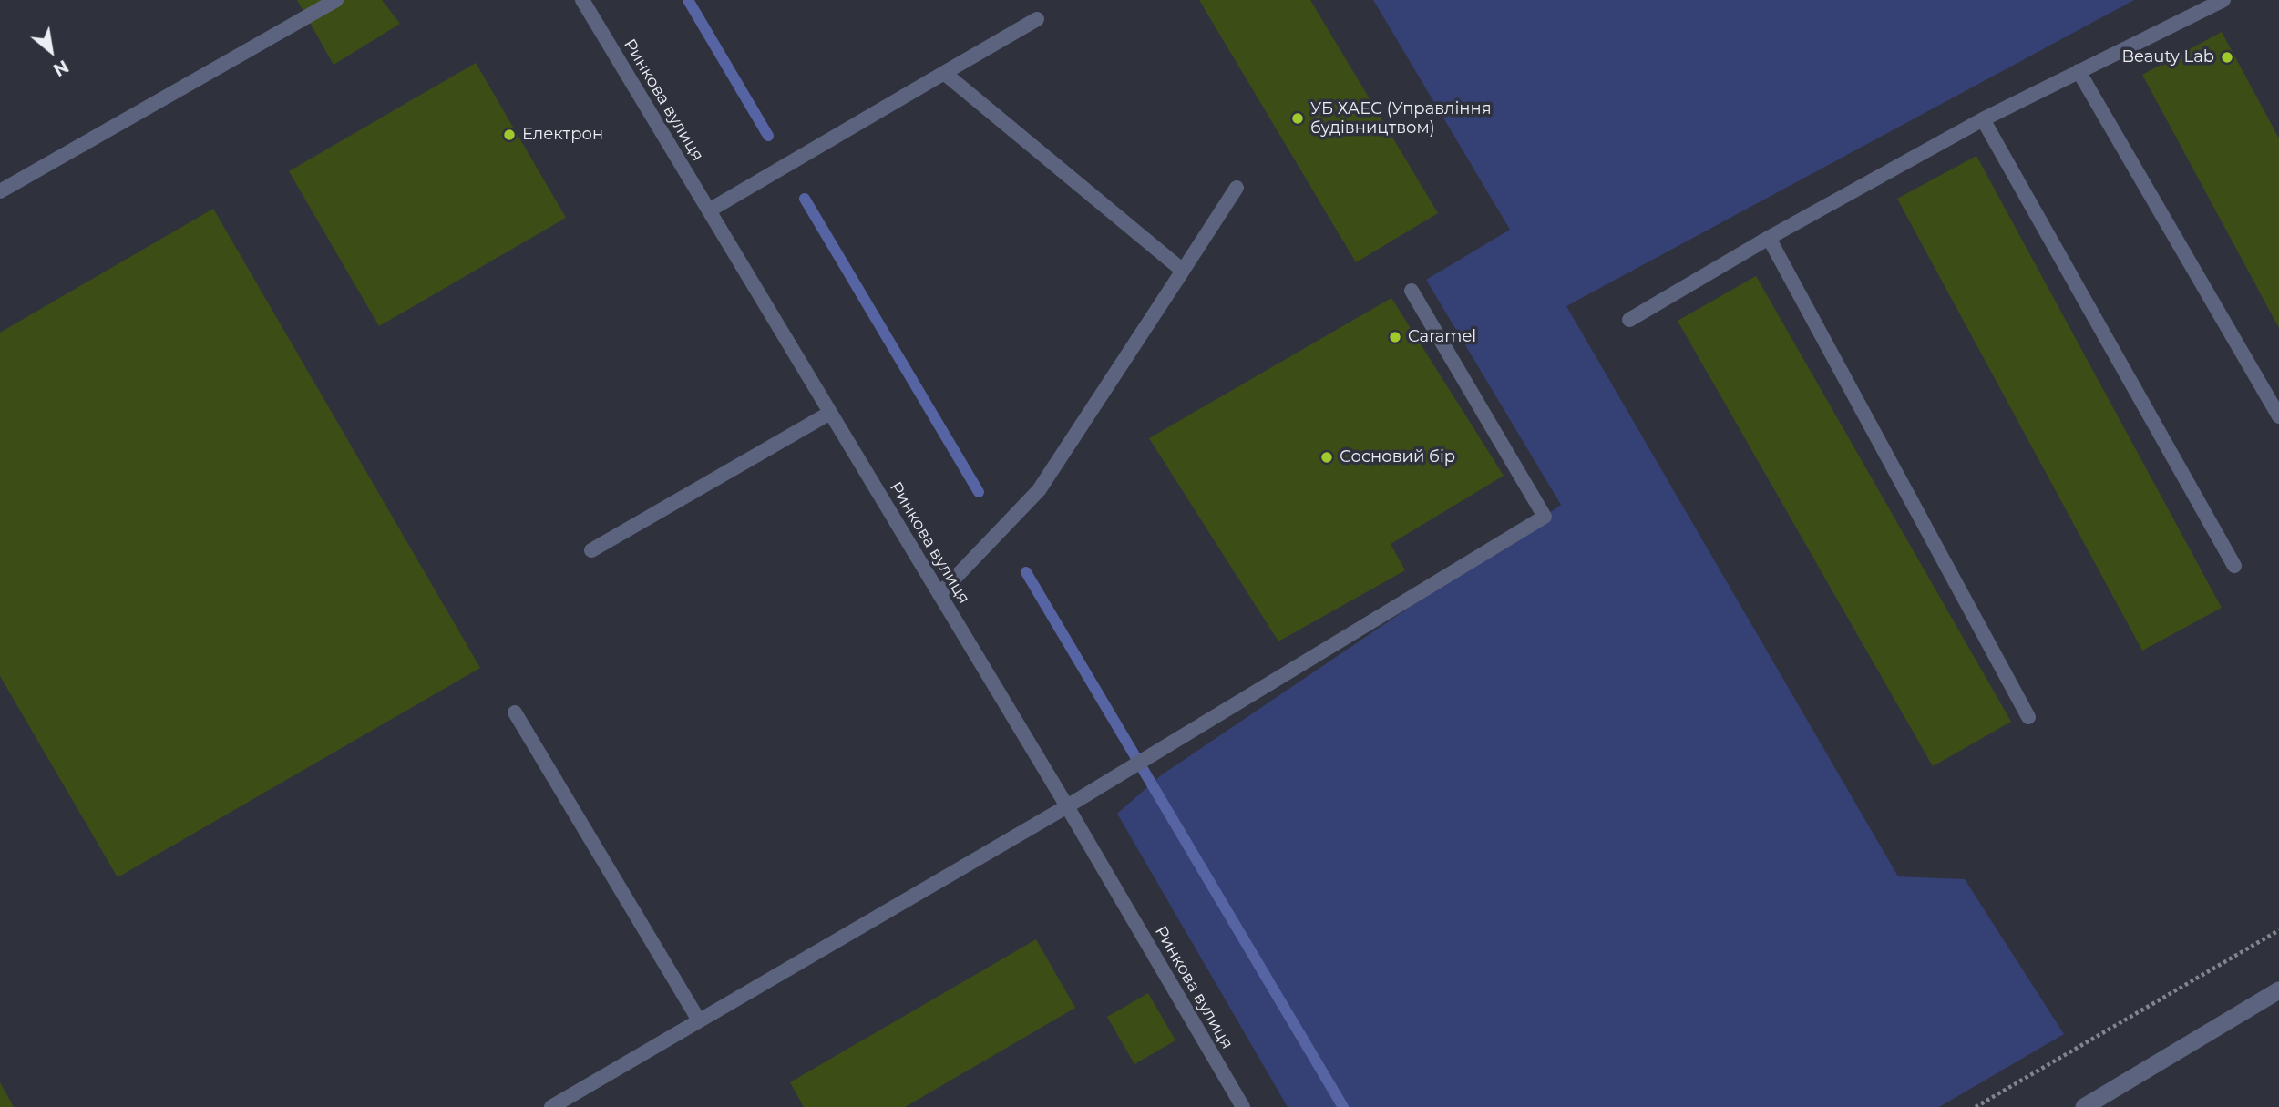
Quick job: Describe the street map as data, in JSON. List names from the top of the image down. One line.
{"streets":{"lane":["Ринкова вулиця"]},"places":["Beauty Lab","УБ ХАЕС (Управління будівництвом)","Електрон","Caramel","Сосновий бір"],"north":"bottom right"}
